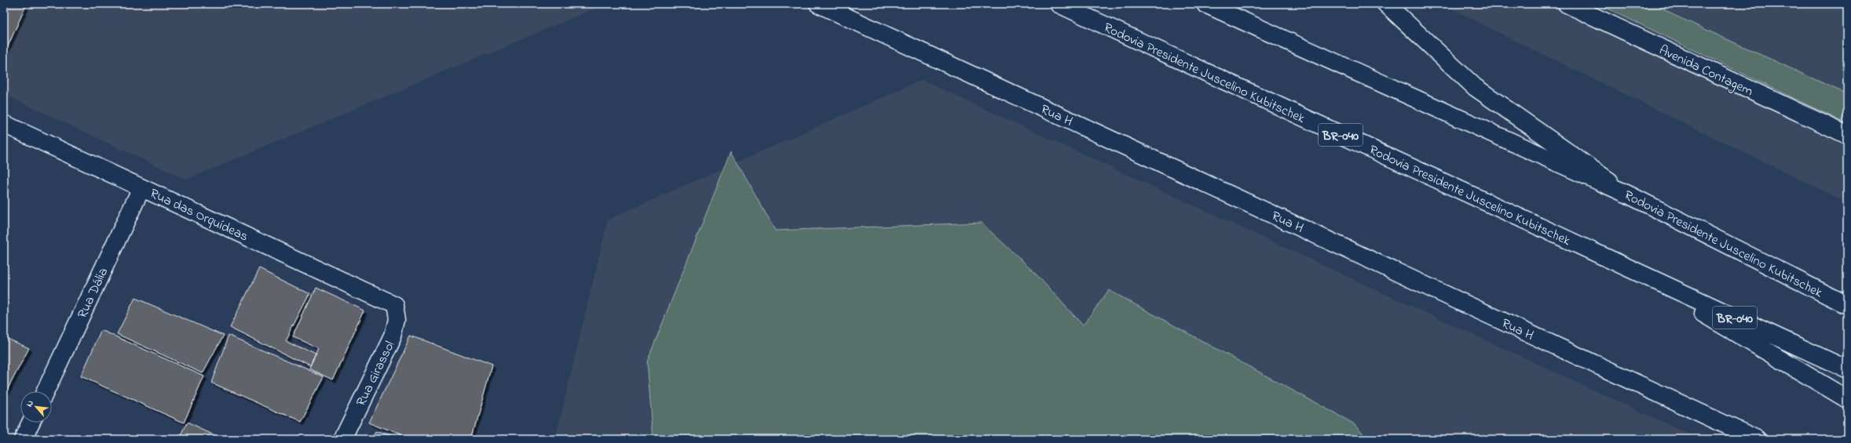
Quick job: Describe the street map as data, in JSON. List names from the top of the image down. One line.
{"streets":{"main road":["Avenida Contagem","Rodovia Presidente Juscelino Kubitschek","Rua H","BR-040","Rua das Orquídeas","Rua Dália","Rua Girassol"]},"crossings":[["Rua das Orquídeas","Rua Dália"],["Rua das Orquídeas","Rua Girassol"]],"north":"top left"}
